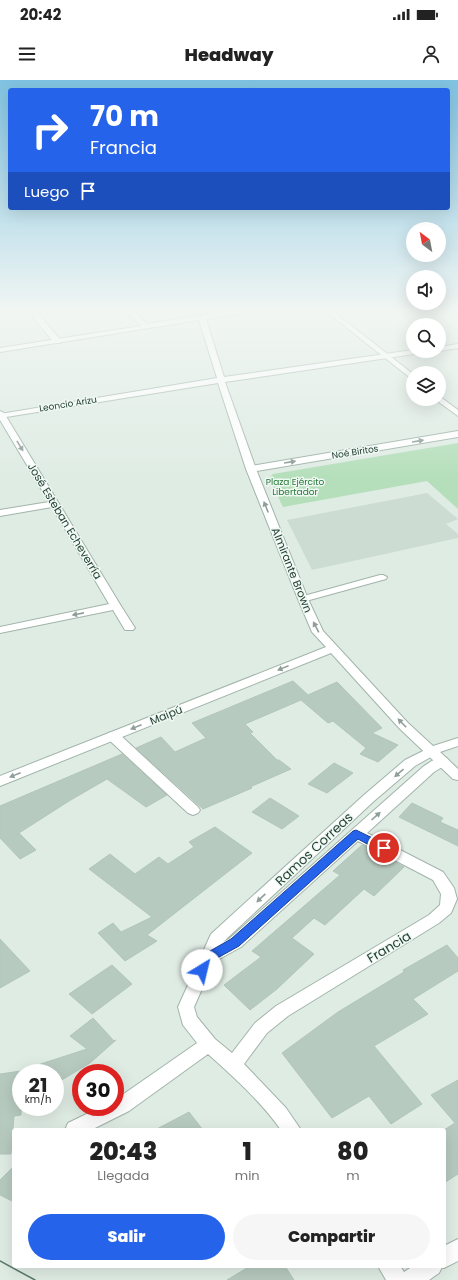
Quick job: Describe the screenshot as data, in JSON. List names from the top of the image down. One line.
{"streets":{"street":["Leoncio Arizu","Noé Biritos","José Esteban Echeverría","Almirante Brown","Maipú","Ramos Correas","Francia"]},"crossings":[["Leoncio Arizu","José Esteban Echeverría"],["Leoncio Arizu","Almirante Brown"],["Noé Biritos","Almirante Brown"],["Almirante Brown","Maipú"],["Almirante Brown","Ramos Correas"],["Ramos Correas","Francia"]],"one_way":["Noé Biritos","José Esteban Echeverría","Almirante Brown","Maipú"],"parks":["Plaza Ejército Libertador"],"north":"top left","page":{"status":"20:42","header":"Headway","turn":["70 m","Francia"],"then":"Luego","speed":"21 km/h","limit":"30","eta":["20:43","Llegada","1","min","80","m"],"buttons":["Salir","Compartir"]}}
